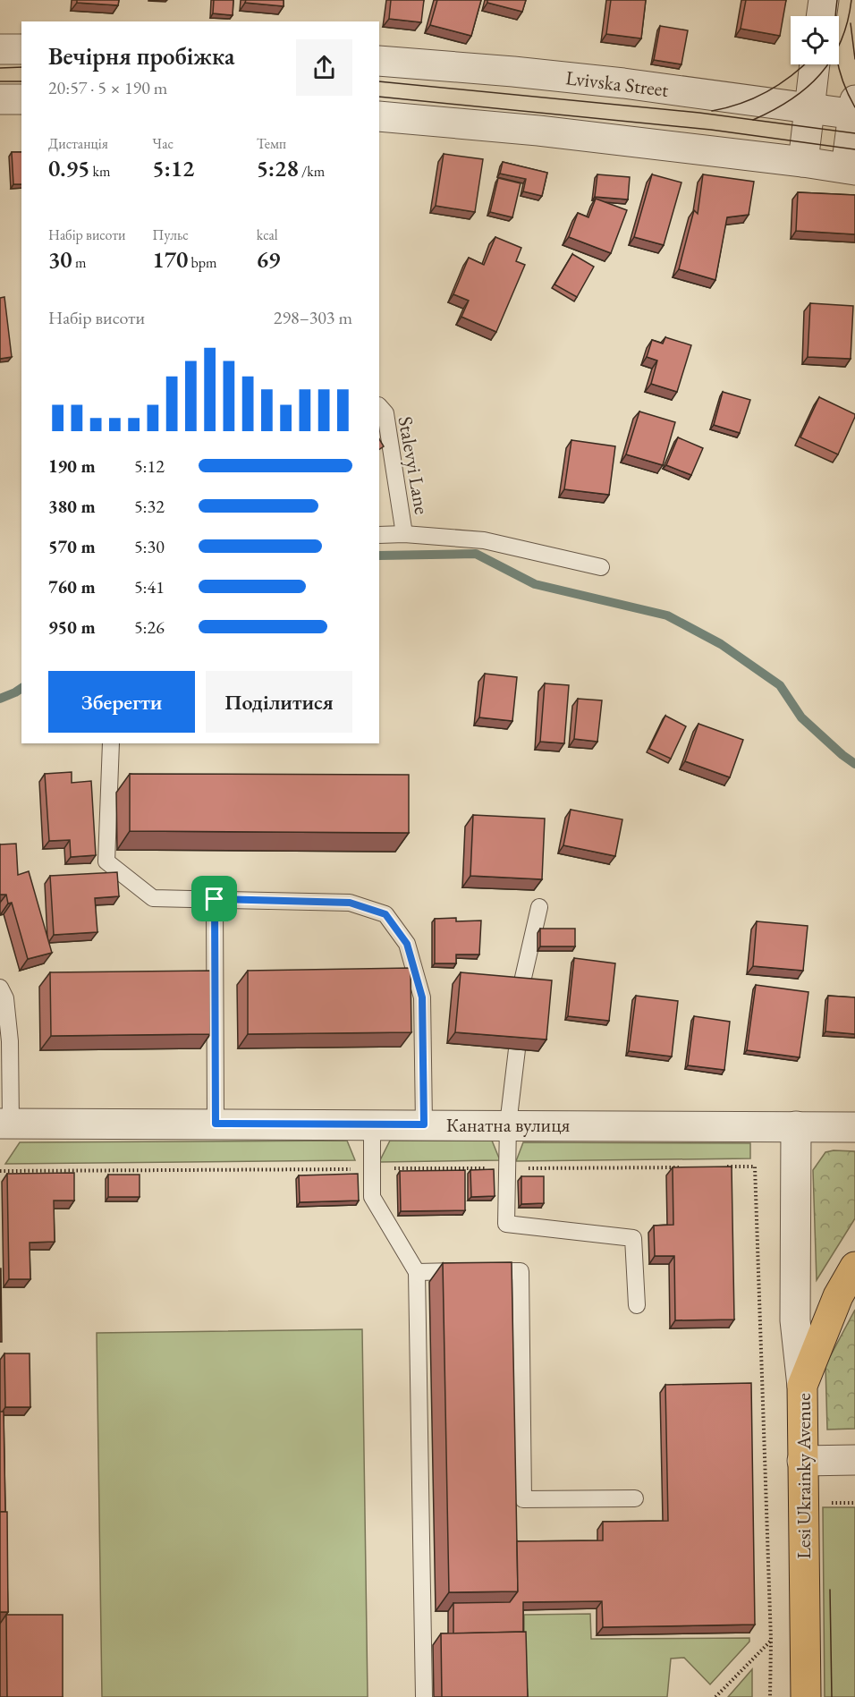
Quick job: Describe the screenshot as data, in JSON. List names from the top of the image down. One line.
{"streets":{"main road":["Lesi Ukrainky Avenue"],"street":["Lvivska Street","Канатна вулиця"],"lane":["Stalevyi Lane"]},"page":{"heading":["Вечірня пробіжка","20:57 · 5 × 190 m"],"stats":[["Дистанція","0.95 km"],["Час","5:12"],["Темп","5:28 /km"],["Набір висоти","30 m"],["Пульс","170 bpm"],["kcal","69"]],"chart":["Набір висоти","298–303 m"],"list":[{"name":"190 m","note":"5:12"},{"name":"380 m","note":"5:32"},{"name":"570 m","note":"5:30"},{"name":"760 m","note":"5:41"},{"name":"950 m","note":"5:26"}],"buttons":["Зберегти","Поділитися"]}}
